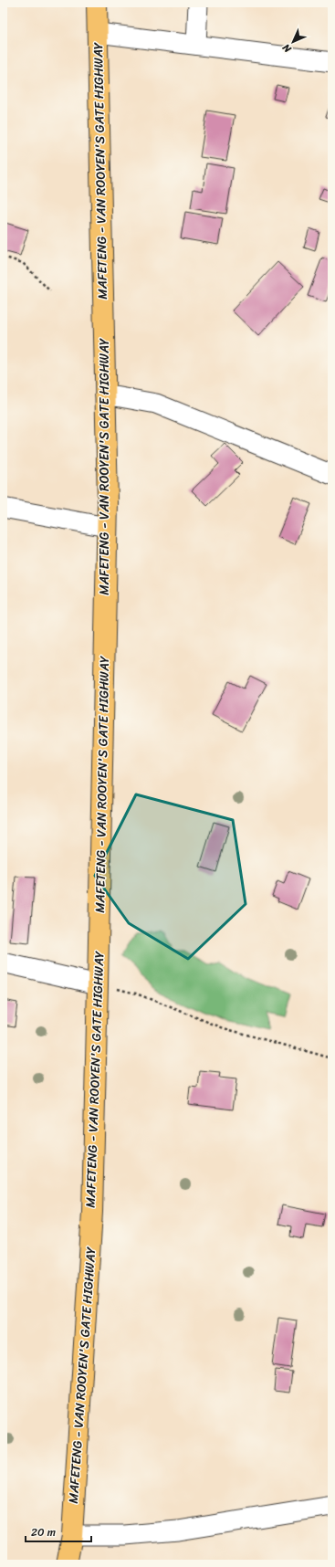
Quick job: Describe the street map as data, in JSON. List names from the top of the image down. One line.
{"streets":{"main road":["MAFETENG - VAN ROOYEN'S GATE HIGHWAY"]},"scale_bar":"20 m","north":"bottom left"}
